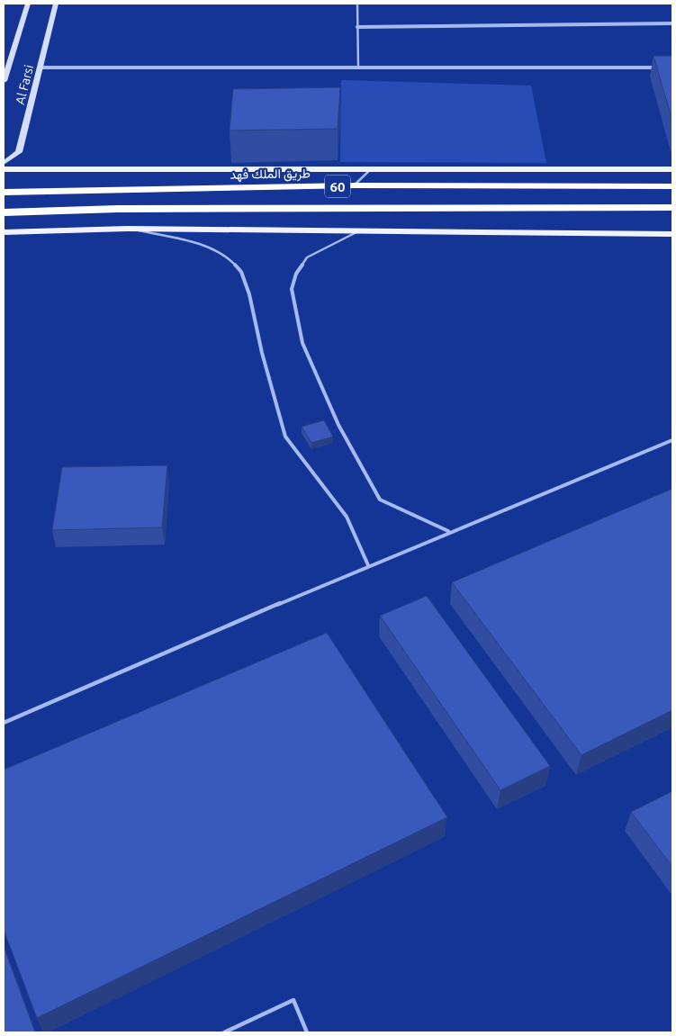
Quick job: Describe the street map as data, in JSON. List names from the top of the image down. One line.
{"streets":{"highway":["طريق الملك فهد","60"],"main road":["Al Farsi"]}}
